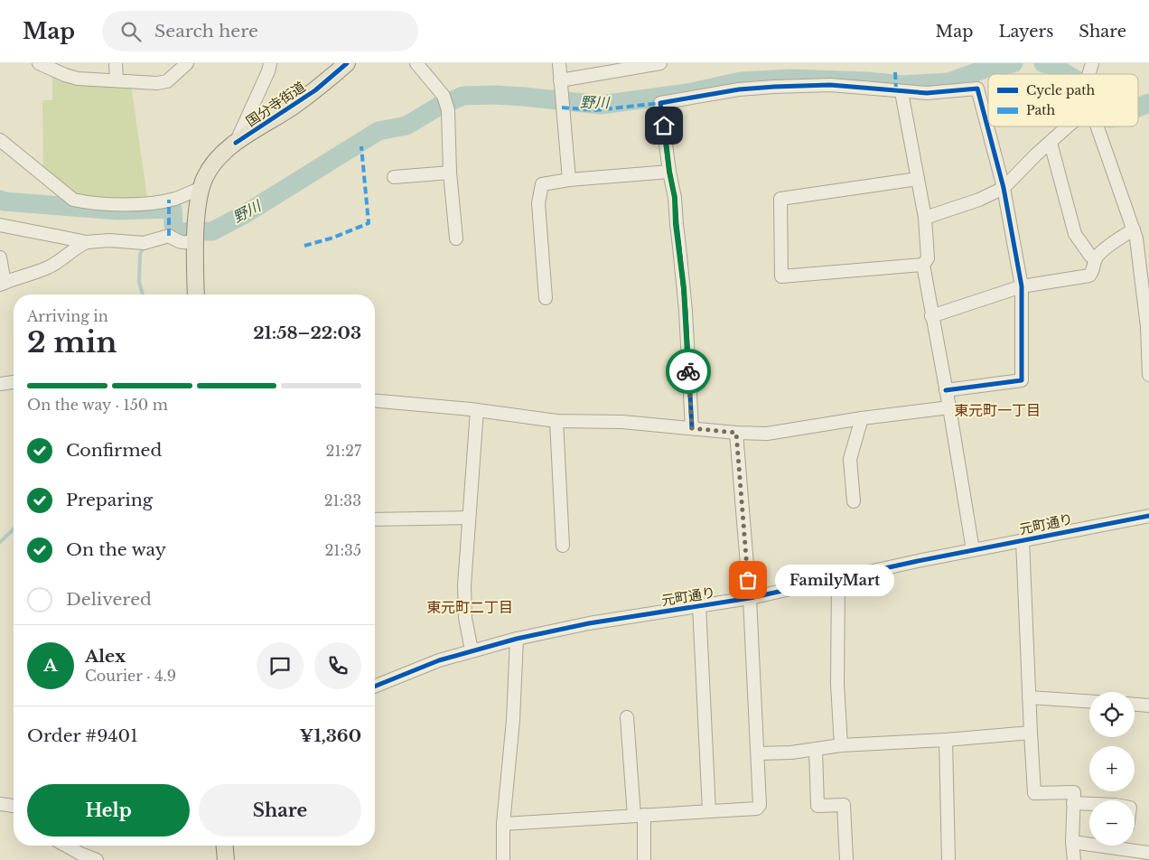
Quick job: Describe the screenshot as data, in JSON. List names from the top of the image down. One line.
{"streets":{"main road":["国分寺街道"],"street":["元町通り"]},"districts":["東元町一丁目","東元町二丁目"],"water":["野川"],"places":["FamilyMart"],"legend":["Cycle path","Path"],"page":{"header":"Map","search":"Search here","nav":["Map","Layers","Share"],"heading":["2 min","Arriving in","21:58–22:03"],"panel":["Alex","Courier · 4.9","Order #9401","¥1,360"],"bar":"On the way · 150 m","list":[["Confirmed","21:27"],["Preparing","21:33"],["On the way","21:35"],"Delivered"],"bubble":"FamilyMart","round":"A","map_buttons":["+","−"],"buttons":["Help","Share"]}}
